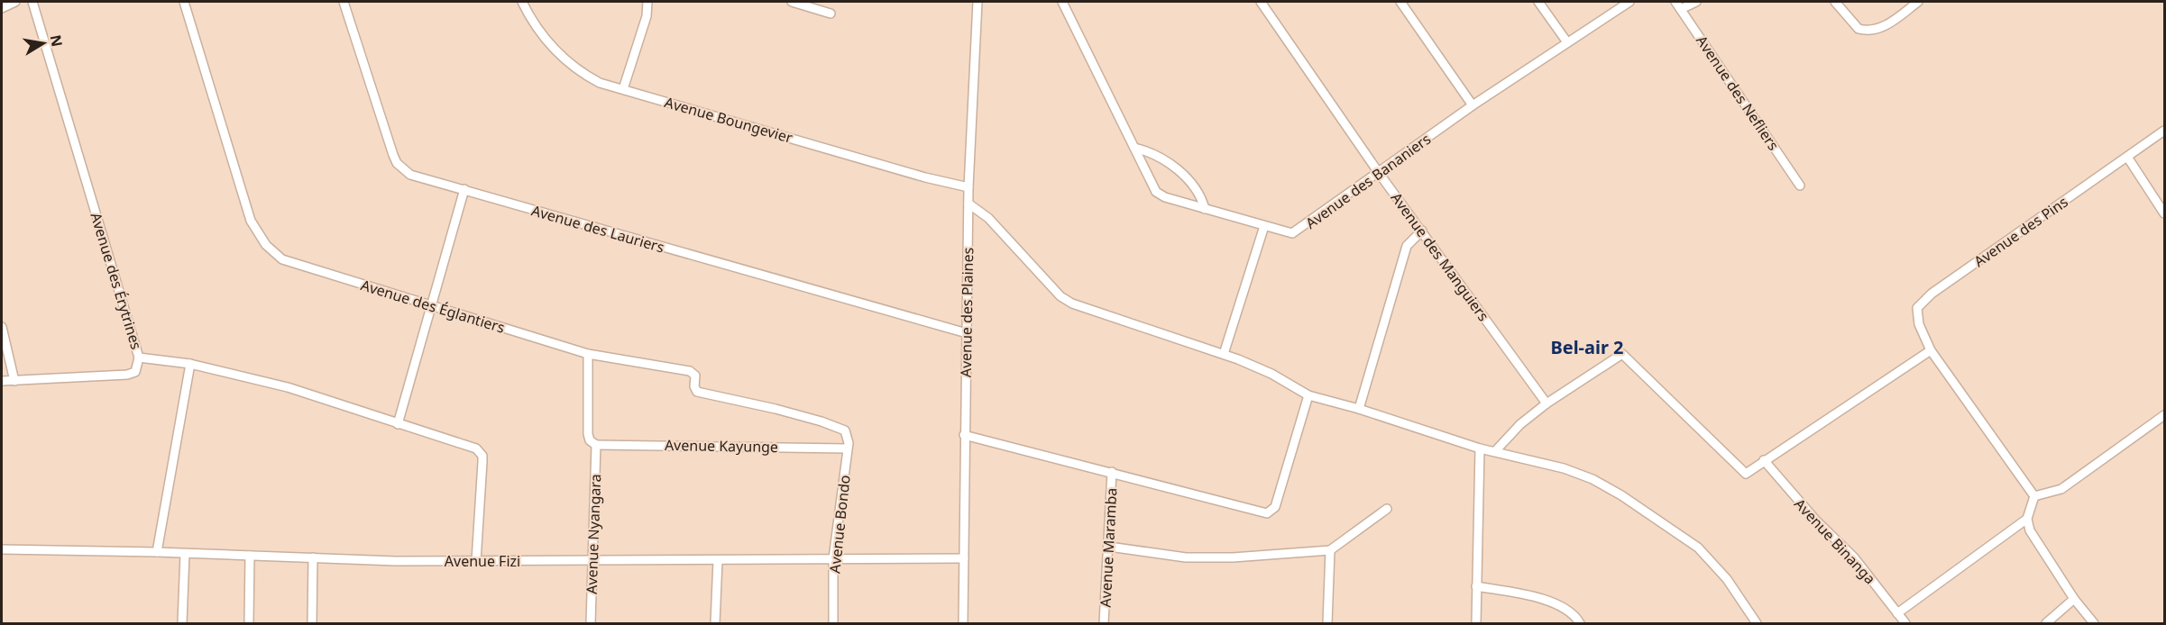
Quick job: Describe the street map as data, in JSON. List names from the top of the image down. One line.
{"streets":{"street":["Avenue des Nefliers","Avenue Boungevier","Avenue des Bananiers","Avenue des Lauriers","Avenue des Pins","Avenue des Manguiers","Avenue des Érytrines","Avenue des Églantiers","Avenue des Plaines","Avenue Kayunge","Avenue Bondo","Avenue Nyangara","Avenue Binanga","Avenue Maramba","Avenue Fizi"]},"crossings":[["Avenue Boungevier","Avenue des Plaines"],["Avenue des Bananiers","Avenue des Manguiers"],["Avenue des Lauriers","Avenue des Plaines"],["Avenue des Érytrines","Avenue Fizi"],["Avenue des Églantiers","Avenue Bondo"],["Avenue des Plaines","Avenue Fizi"],["Avenue Kayunge","Avenue Bondo"],["Avenue Kayunge","Avenue Nyangara"],["Avenue Bondo","Avenue Fizi"],["Avenue Nyangara","Avenue Fizi"]],"districts":["Bel-air 2"],"north":"right"}
